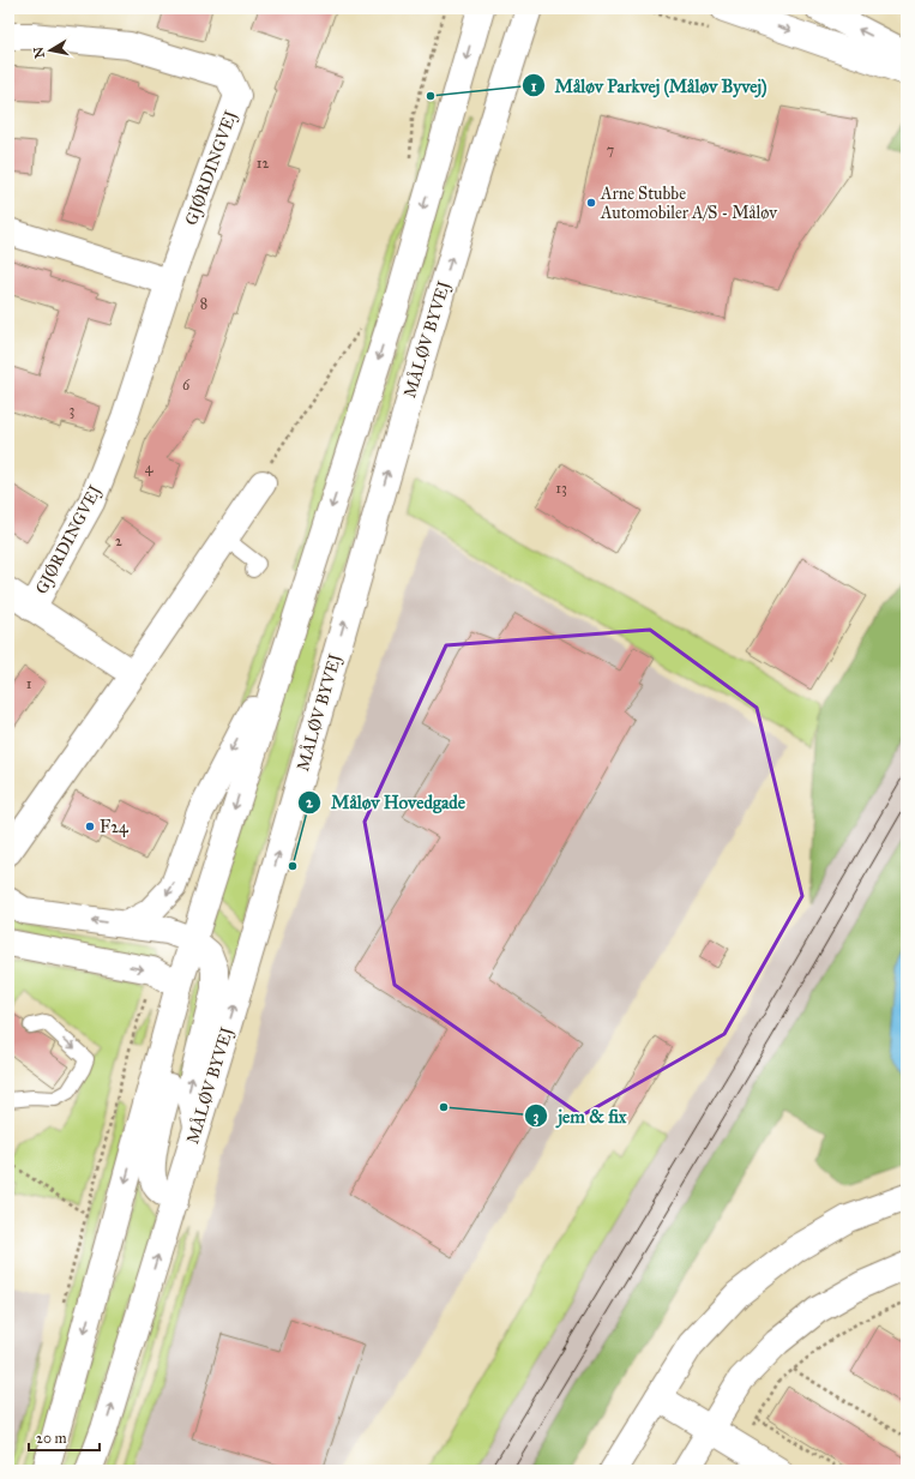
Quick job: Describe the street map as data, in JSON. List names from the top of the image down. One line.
{"streets":{"main road":["GJØRDINGVEJ","MÅLØV BYVEJ"]},"places":["Måløv Parkvej (Måløv Byvej)","Arne Stubbe Automobiler A/S - Måløv","F24","Måløv Hovedgade","jem & fix"],"house_numbers":["7","12","8","6","3","4","13","2","1"],"scale_bar":"20 m","north":"left"}
